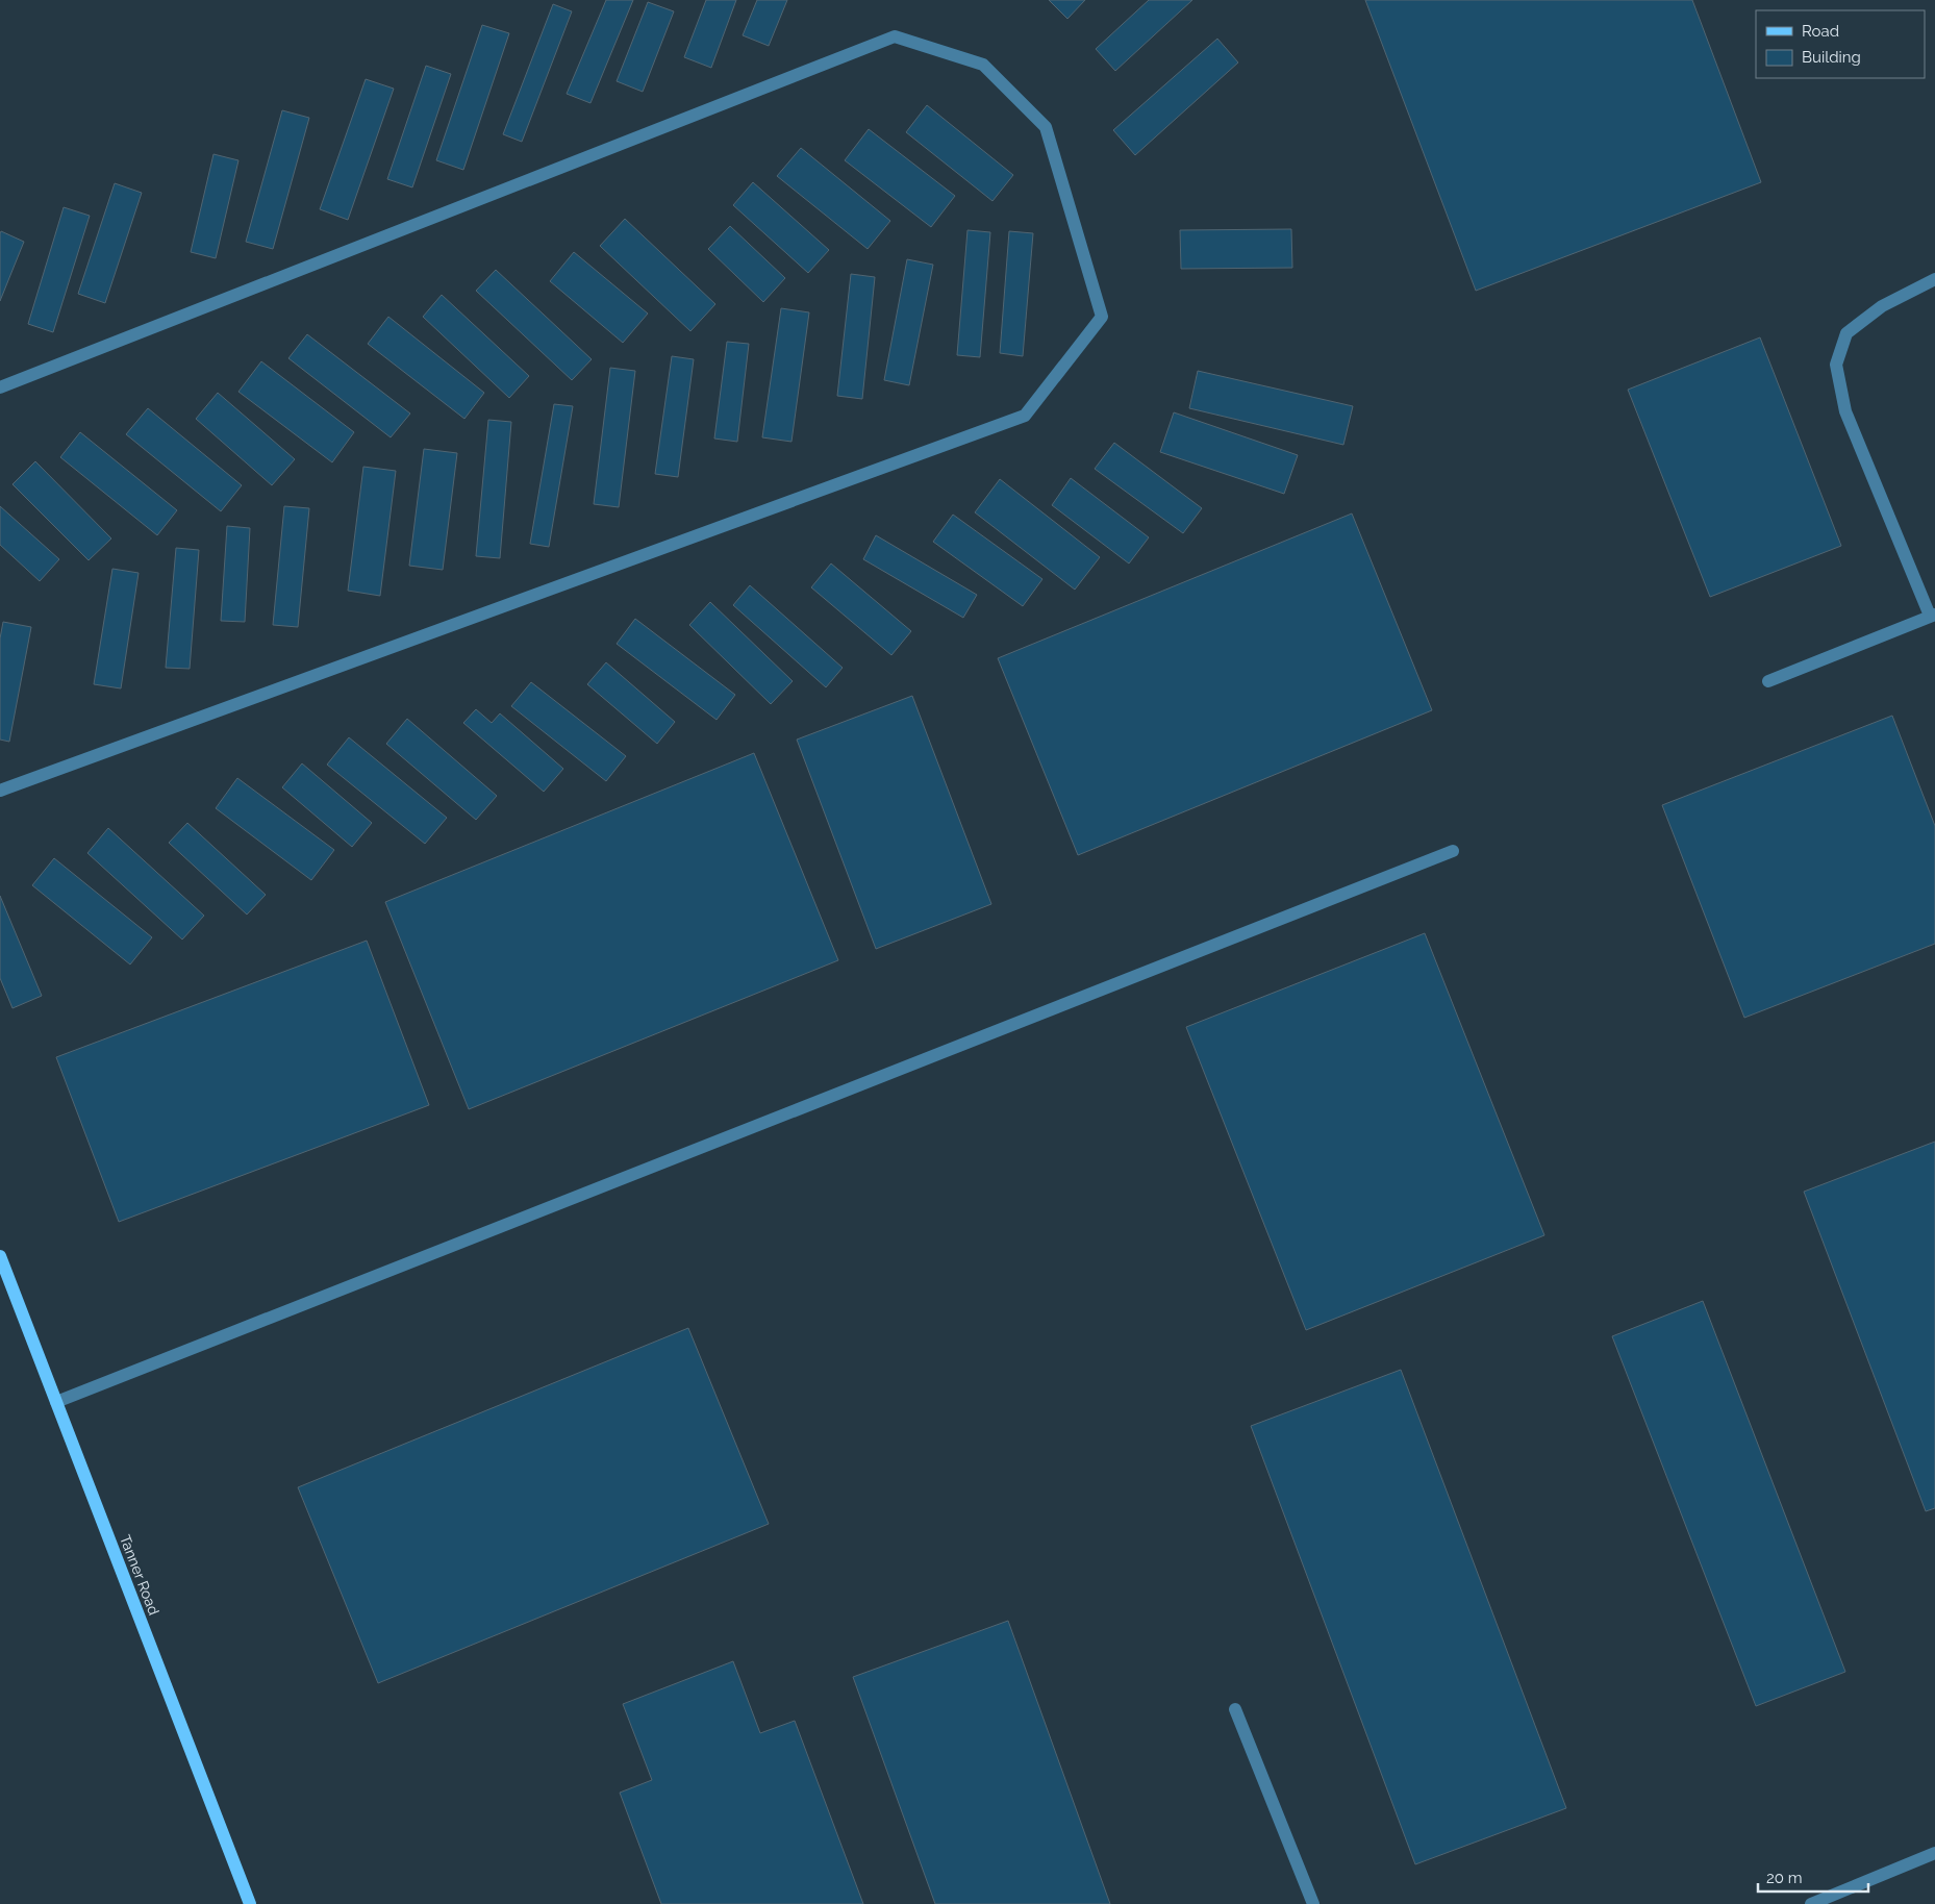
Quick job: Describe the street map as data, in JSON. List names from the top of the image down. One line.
{"streets":{"main road":["Tanner Road"]},"legend":["Road","Building"],"scale_bar":"20 m"}
